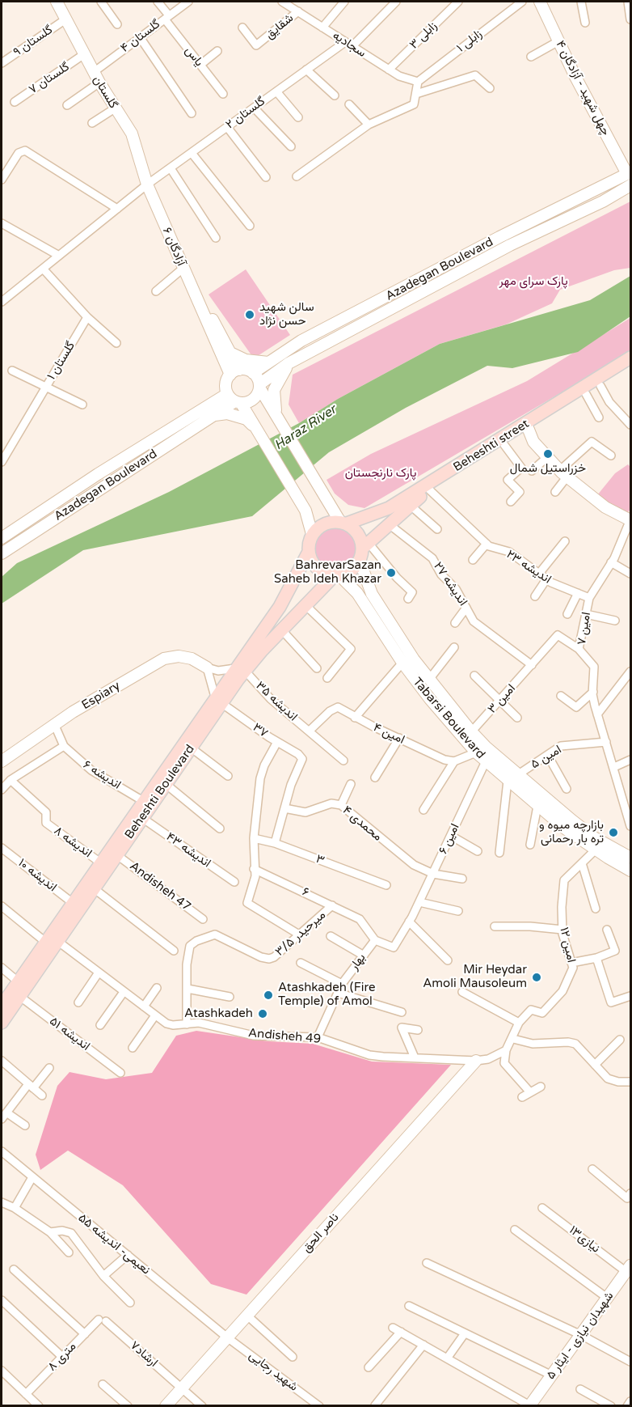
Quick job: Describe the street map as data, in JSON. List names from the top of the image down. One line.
{"streets":{"main road":["چهل شهید - آزادگان ۴","گلستان","آزادگان ۶","Azadegan Boulevard","Beheshti street","Espiary","Tabarsi Boulevard","Beheshti Boulevard","ناصر الحق","شهیدان نیازی - ایثار ۵"],"street":["شقایق","زابلی ۳","گلستان ۴","گلستان ۹","زابلی ۱","سجادیه","یاس","گلستان ۷","گلستان ۲","گلستان ۱","اندیشه ۲۳","اندیشه ۲۷","امین ۷","امین ۳","اندیشه ۳۵","۳۷","امین ۴","امین ۵","اندیشه ۶","محمدی ۴","امین ۶","اندیشه ۸","اندیشه ۴۳","۳","اندیشه ۱۰","Andisheh 47","۶","میرحیدر ۳/۵","امین ۱۲","بهار","اندیشه ۵۱","Andisheh 49","نیازی۱۳","نعیمی- اندیشه ۵۵","ارشاد۷","۸ متری","شهید رجایی"]},"crossings":[["شقایق","سجادیه"],["زابلی ۳","سجادیه"],["گلستان ۴","یاس"],["گلستان ۴","گلستان"],["گلستان ۹","گلستان"],["زابلی ۱","سجادیه"],["سجادیه","گلستان ۲"],["گلستان ۷","گلستان"],["چهل شهید - آزادگان ۴","Azadegan Boulevard"],["گلستان","گلستان ۲"],["گلستان","آزادگان ۶"],["گلستان ۲","آزادگان ۶"],["آزادگان ۶","Azadegan Boulevard"],["Beheshti street","اندیشه ۲۳"],["Beheshti street","اندیشه ۲۷"],["Beheshti street","Tabarsi Boulevard"],["Beheshti street","Beheshti Boulevard"],["اندیشه ۲۳","امین ۷"],["اندیشه ۲۷","امین ۳"],["امین ۷","امین ۳"],["امین ۷","امین ۵"],["Espiary","اندیشه ۳۵"],["Espiary","Beheshti Boulevard"],["امین ۳","Tabarsi Boulevard"],["اندیشه ۳۵","امین ۴"],["اندیشه ۳۵","Beheshti Boulevard"],["Tabarsi Boulevard","امین ۵"],["Tabarsi Boulevard","Beheshti Boulevard"],["Tabarsi Boulevard","امین ۶"],["Tabarsi Boulevard","امین ۱۲"],["۳۷","Beheshti Boulevard"],["۳۷","محمدی ۴"],["اندیشه ۶","Beheshti Boulevard"],["Beheshti Boulevard","اندیشه ۸"],["Beheshti Boulevard","اندیشه ۴۳"],["Beheshti Boulevard","اندیشه ۱۰"],["Beheshti Boulevard","Andisheh 47"],["Beheshti Boulevard","اندیشه ۵۱"],["Beheshti Boulevard","Andisheh 49"],["محمدی ۴","امین ۶"],["امین ۶","۶"],["امین ۶","بهار"],["۶","میرحیدر ۳/۵"],["۶","بهار"],["بهار","Andisheh 49"],["Andisheh 49","ناصر الحق"],["ناصر الحق","نعیمی- اندیشه ۵۵"],["ناصر الحق","ارشاد۷"],["ناصر الحق","شهید رجایی"],["نیازی۱۳","شهیدان نیازی - ایثار ۵"],["نعیمی- اندیشه ۵۵","شهید رجایی"],["ارشاد۷","۸ متری"]],"water":["Haraz River"],"parks":["پارک سرای مهر","پارک نارنجستان"],"places":["سالن شهید حسن نژاد","خزراستیل شمال","BahrevarSazan Saheb Ideh Khazar","بازارچه میوه و تره بار رحمانی","Mir Heydar Amoli Mausoleum","Atashkadeh (Fire Temple) of Amol","Atashkadeh"]}
